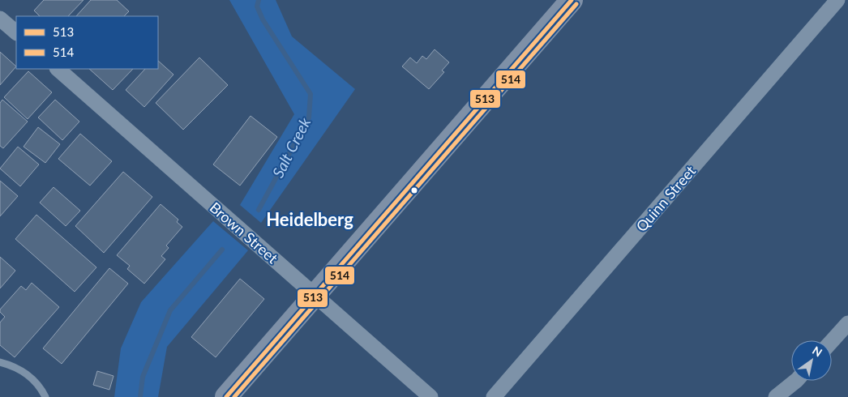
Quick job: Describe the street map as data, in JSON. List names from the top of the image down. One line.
{"streets":{"street":["Quinn Street","Brown Street"]},"districts":["Heidelberg"],"water":["Salt Creek"],"lines":["transit line 513","transit line 514"],"legend":["513","514"],"north":"top right"}
